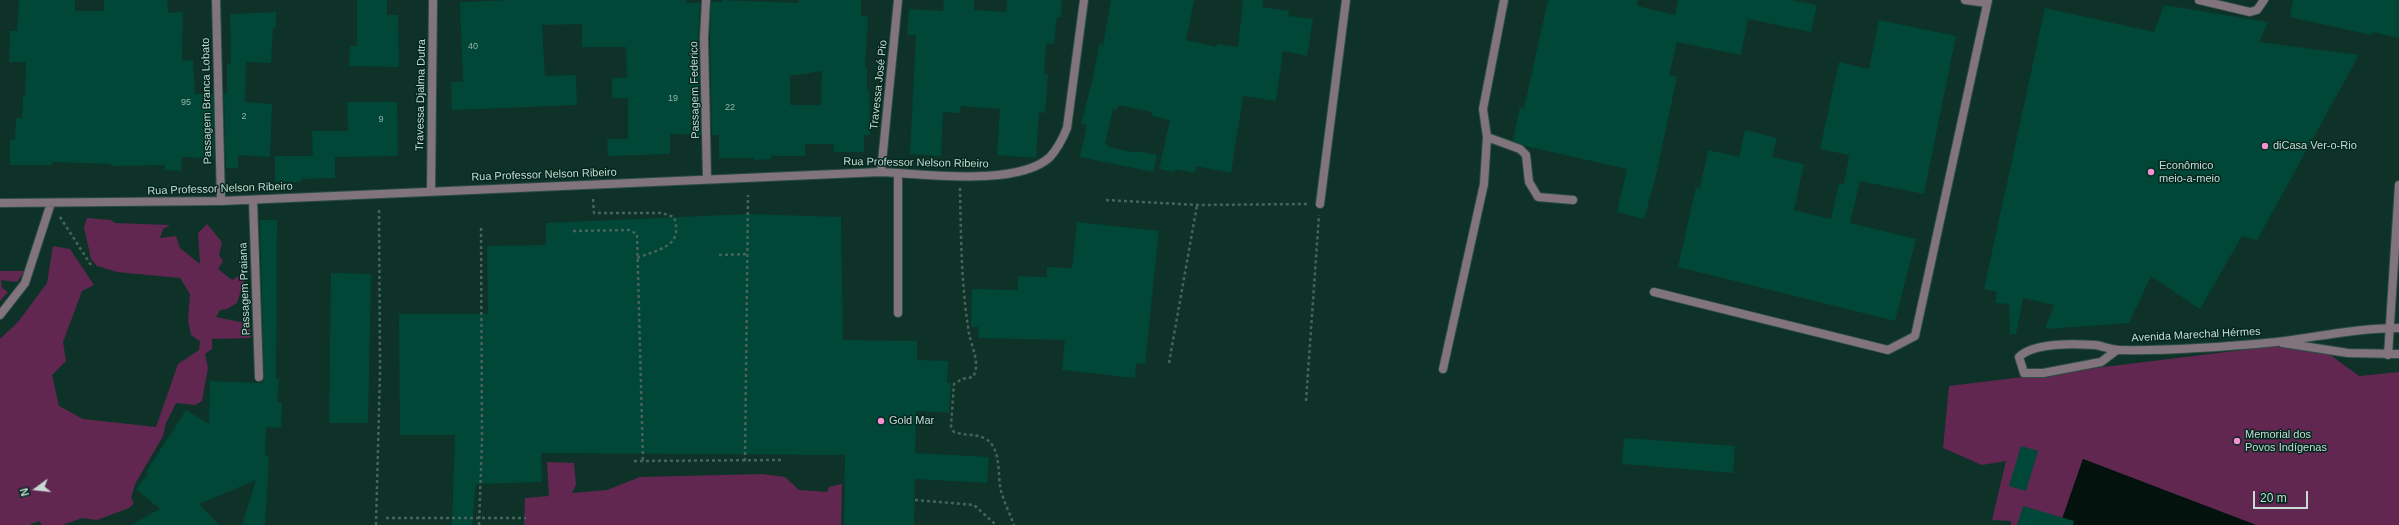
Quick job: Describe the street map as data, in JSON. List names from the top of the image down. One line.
{"streets":{"street":["Travessa José Pio","Passagem Federico","Travessa Djalma Dutra","Passagem Branca Lobato","Rua Professor Nelson Ribeiro","Passagem Praiana","Avenida Marechal Hérmes"]},"crossings":[["Travessa José Pio","Rua Professor Nelson Ribeiro"],["Passagem Federico","Rua Professor Nelson Ribeiro"],["Travessa Djalma Dutra","Rua Professor Nelson Ribeiro"],["Passagem Branca Lobato","Rua Professor Nelson Ribeiro"],["Rua Professor Nelson Ribeiro","Passagem Praiana"]],"places":["diCasa Ver-o-Rio","Econômico meio-a-meio","Gold Mar","Memorial dos Povos Indígenas"],"house_numbers":["40","19","95","22","2","9"],"scale_bar":"20 m","north":"left"}
